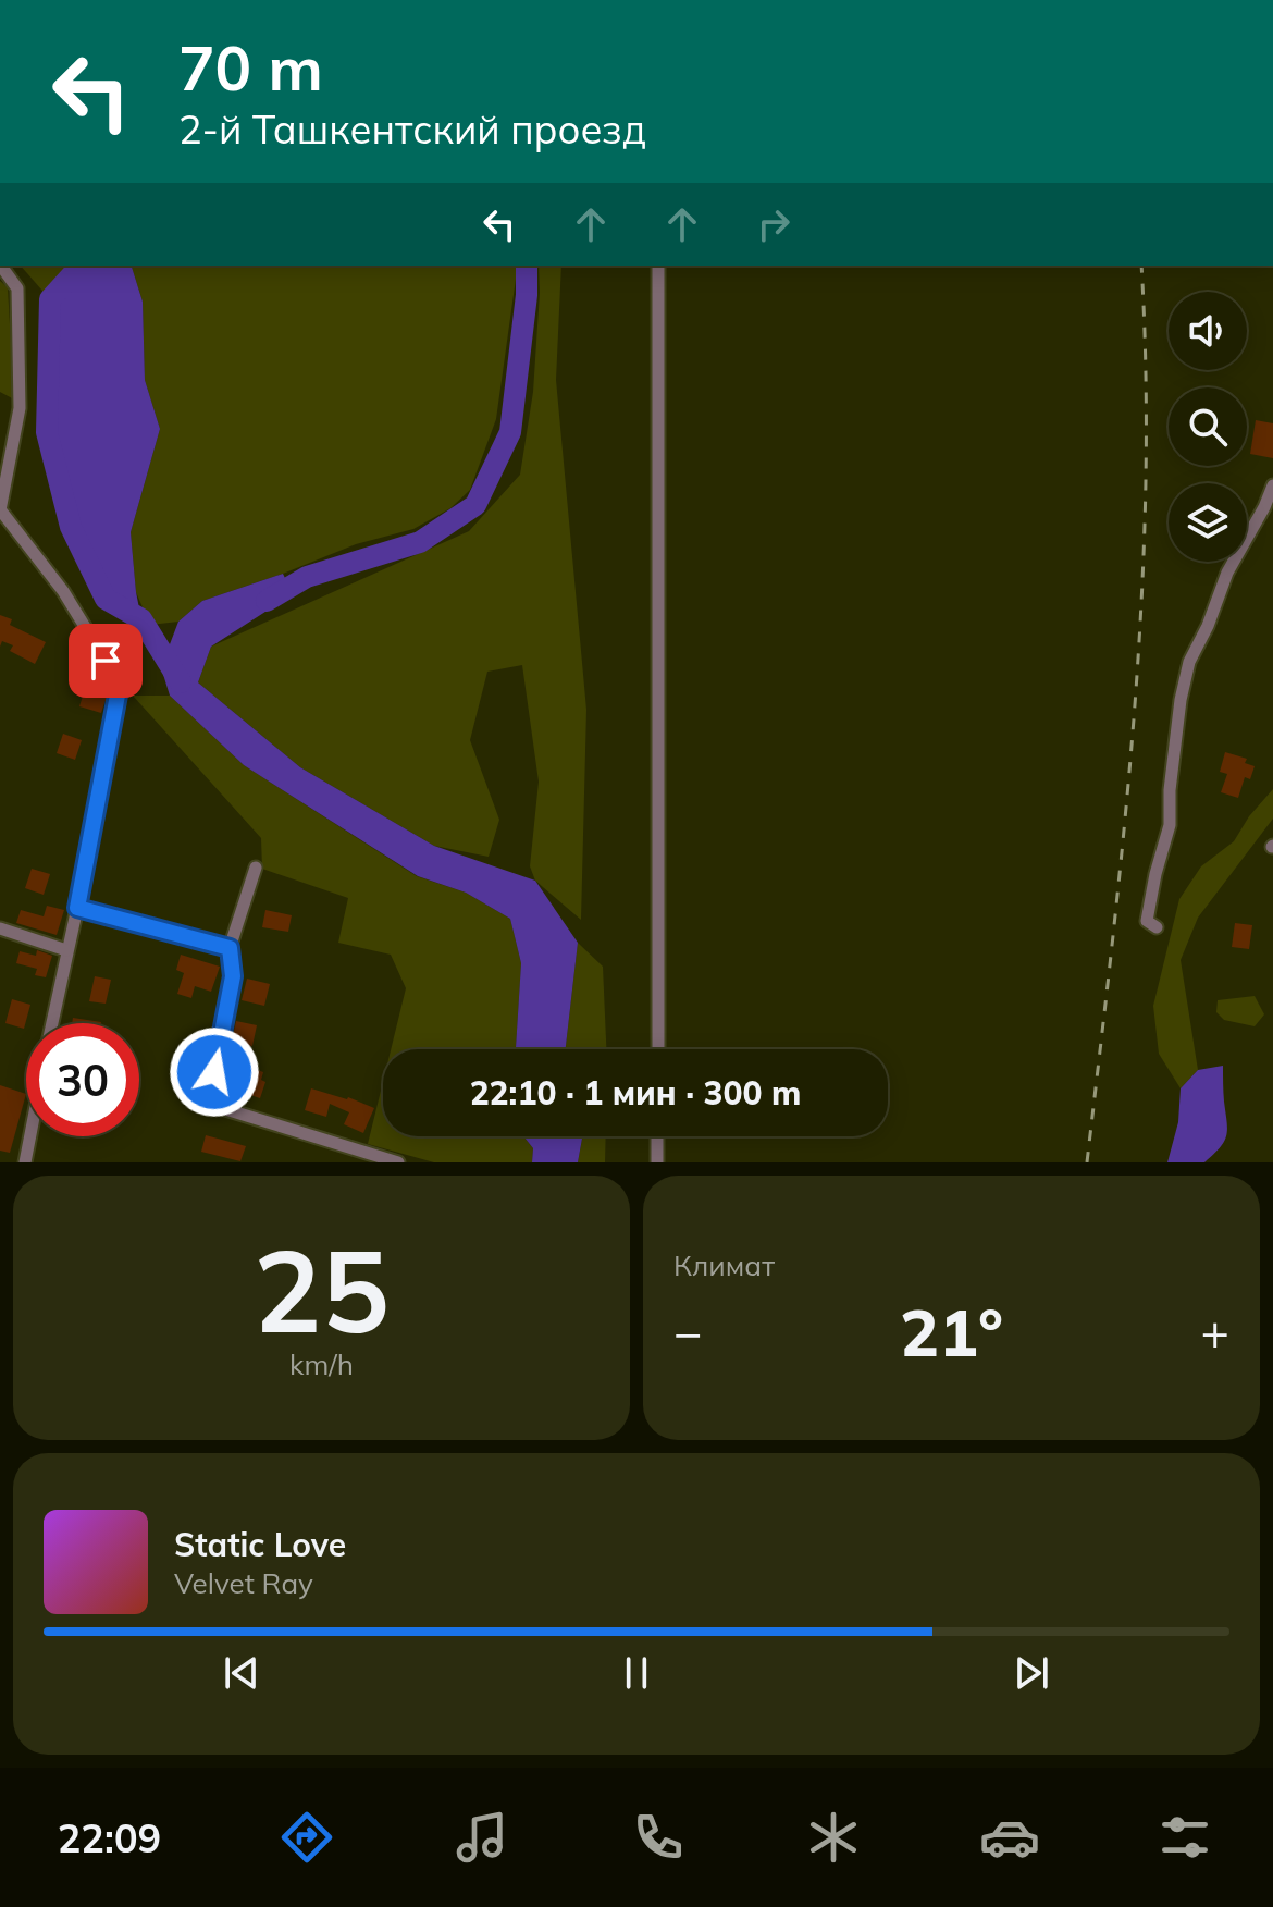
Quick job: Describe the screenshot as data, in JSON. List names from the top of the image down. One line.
{"page":{"turn":["70 m","2-й Ташкентский проезд"],"limit":"30","trip":"22:10 · 1 мин · 300 m","tile":[["25","km/h"],"Климат"],"heat":["−","21°","+"],"song":["Static Love","Velvet Ray"],"tabs":"22:09"}}
